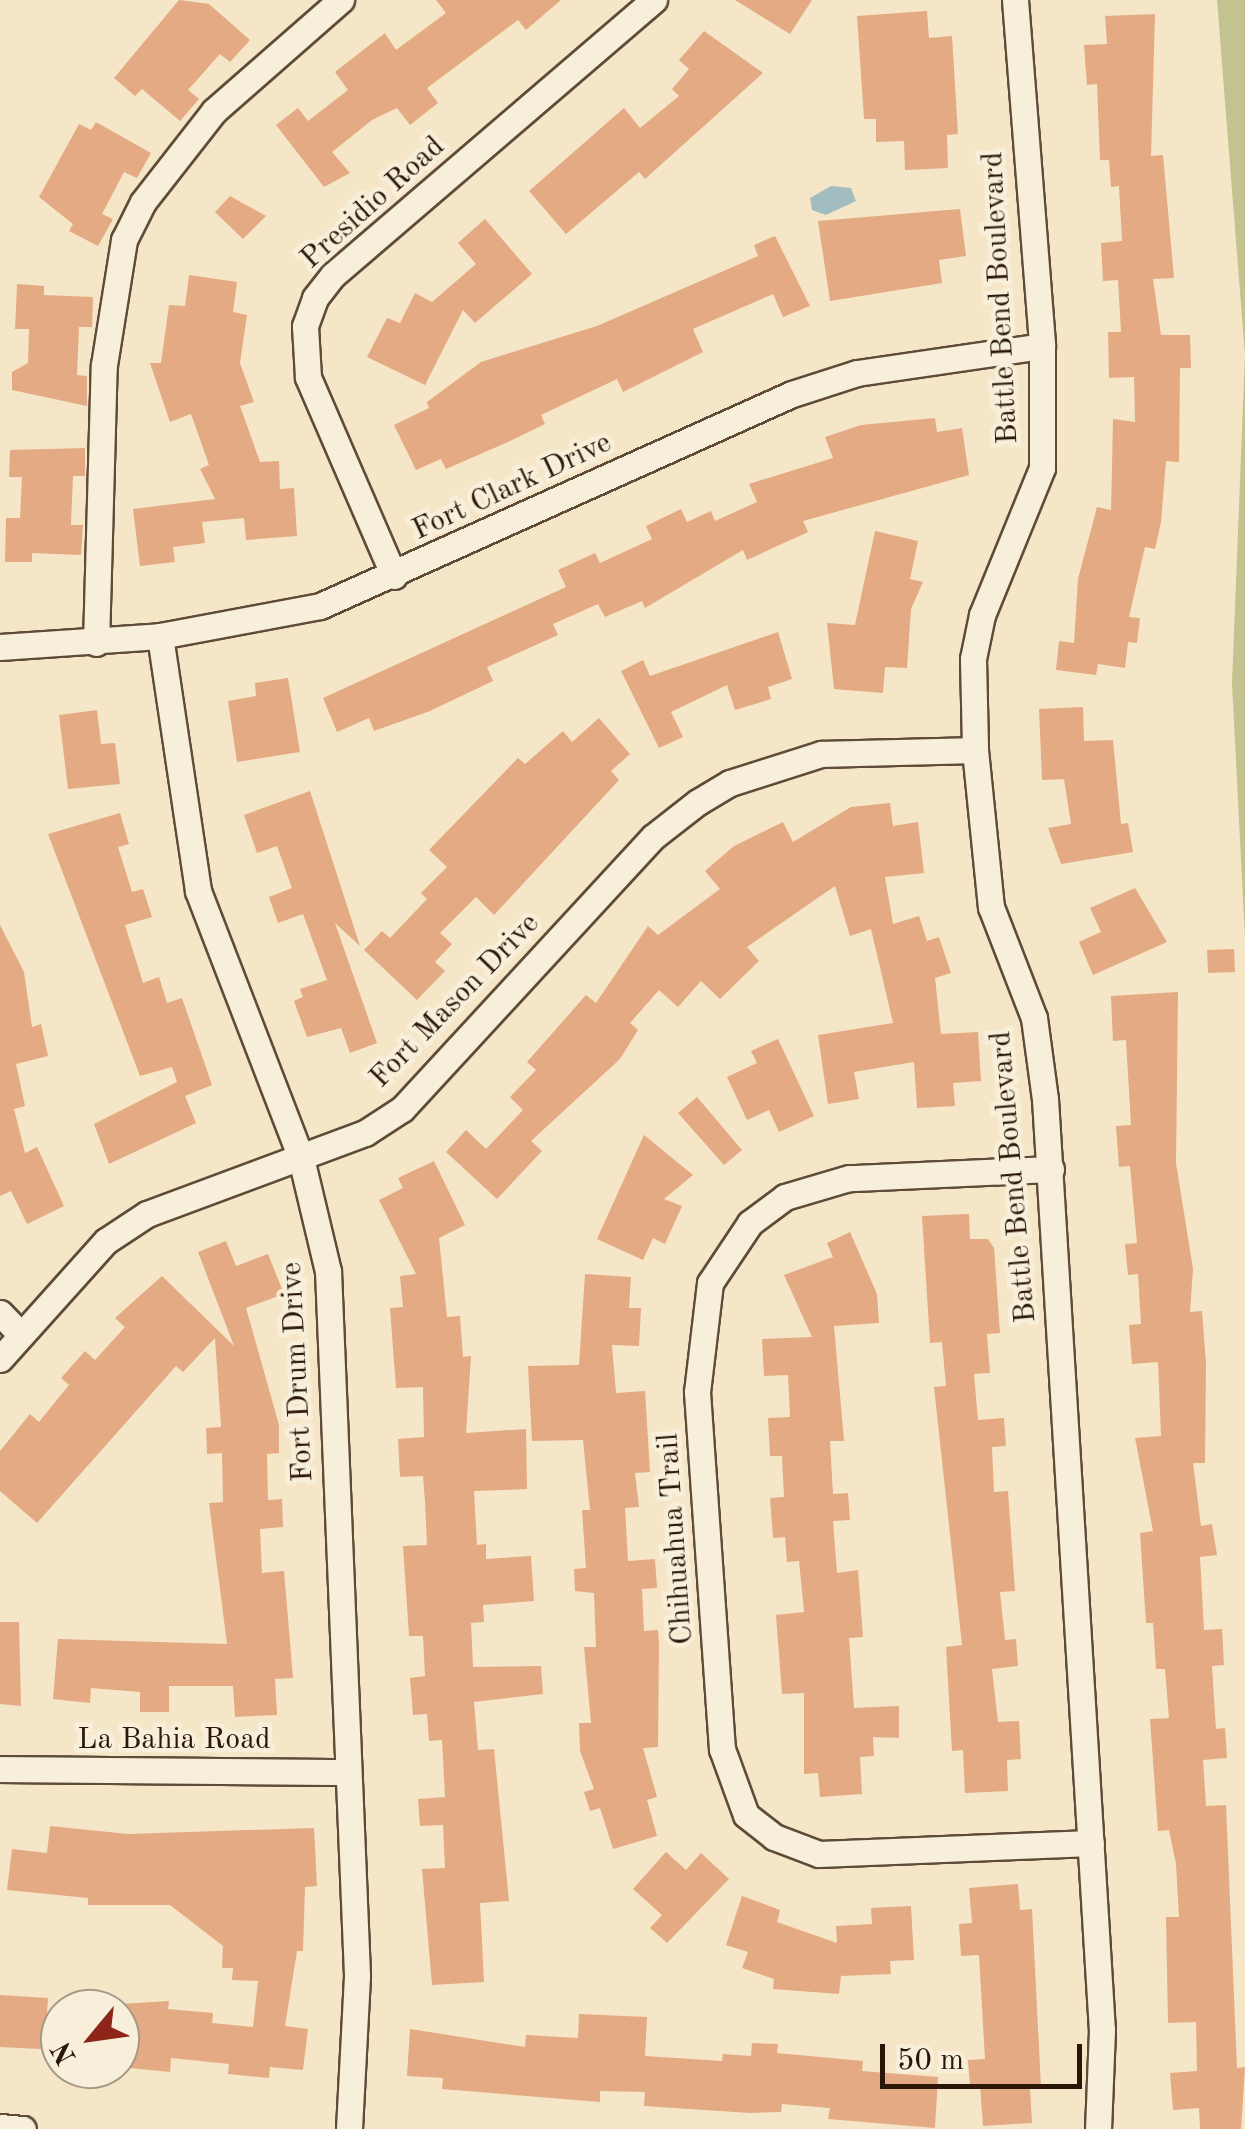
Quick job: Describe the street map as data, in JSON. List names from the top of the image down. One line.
{"streets":{"street":["Presidio Road","Battle Bend Boulevard","Fort Clark Drive","Fort Mason Drive","Fort Drum Drive","Chihuahua Trail","La Bahia Road"]},"crossings":[["Presidio Road","Fort Clark Drive"],["Battle Bend Boulevard","Fort Clark Drive"],["Battle Bend Boulevard","Fort Mason Drive"],["Battle Bend Boulevard","Chihuahua Trail"],["Fort Clark Drive","Fort Drum Drive"],["Fort Mason Drive","Fort Drum Drive"],["Fort Drum Drive","La Bahia Road"]],"scale_bar":"50 m","north":"bottom left"}
